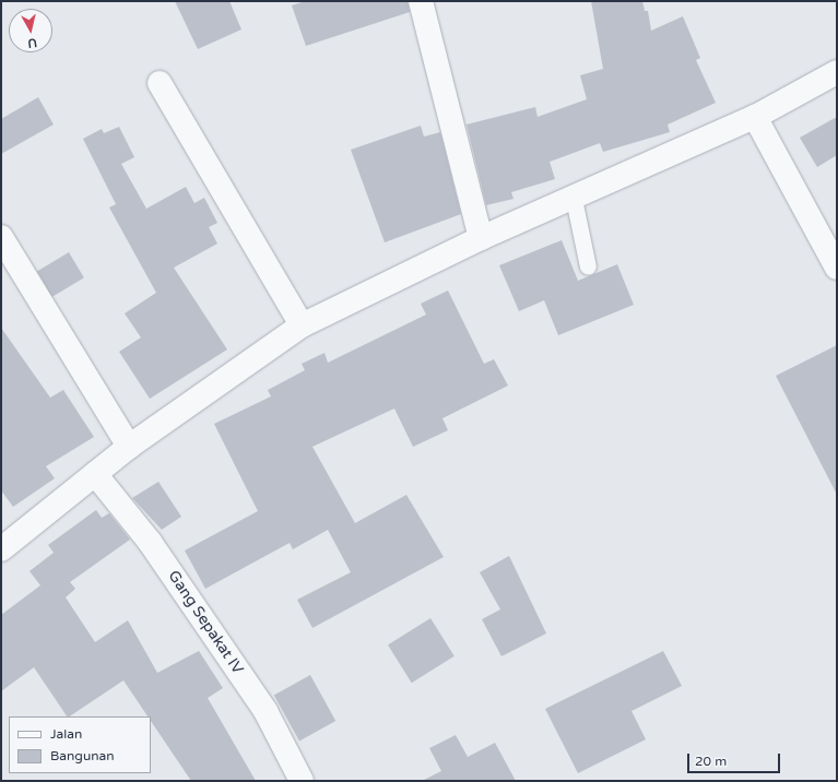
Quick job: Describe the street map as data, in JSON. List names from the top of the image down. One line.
{"streets":{"street":["Gang Sepakat IV"]},"legend":["Jalan","Bangunan"],"scale_bar":"20 m","north":"bottom"}
